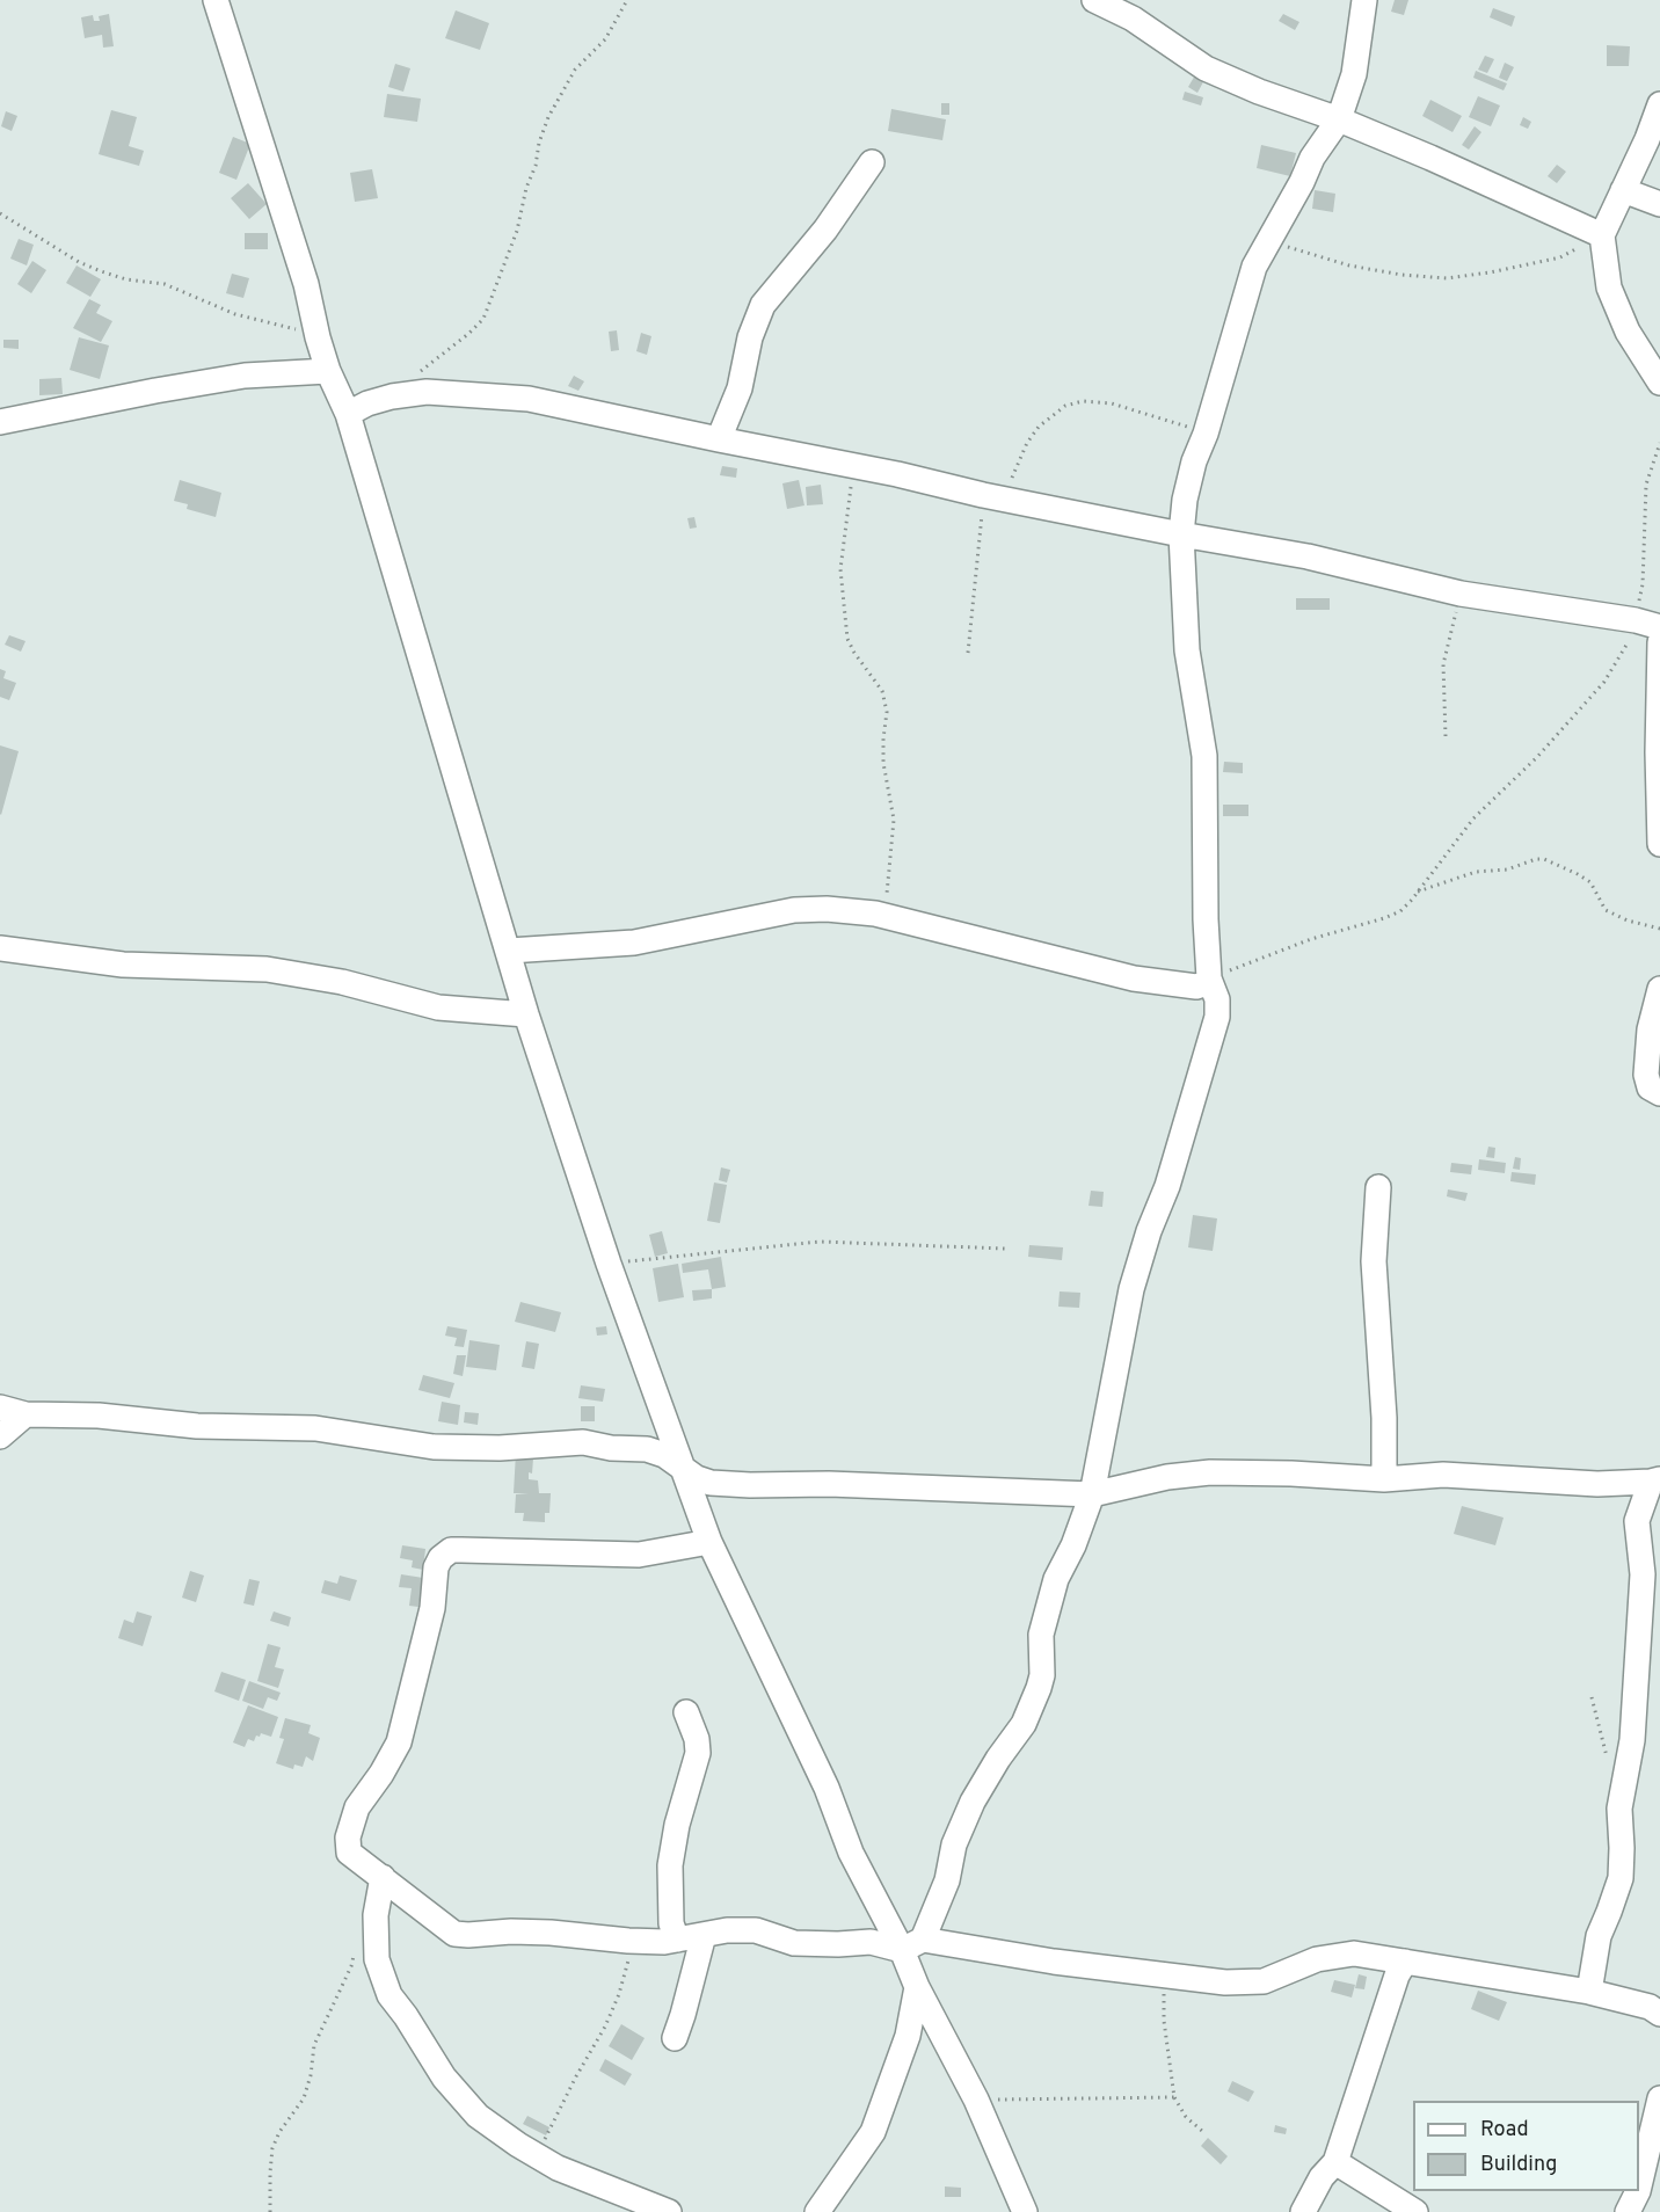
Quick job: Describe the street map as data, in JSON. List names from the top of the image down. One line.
{"legend":["Road","Building"]}
